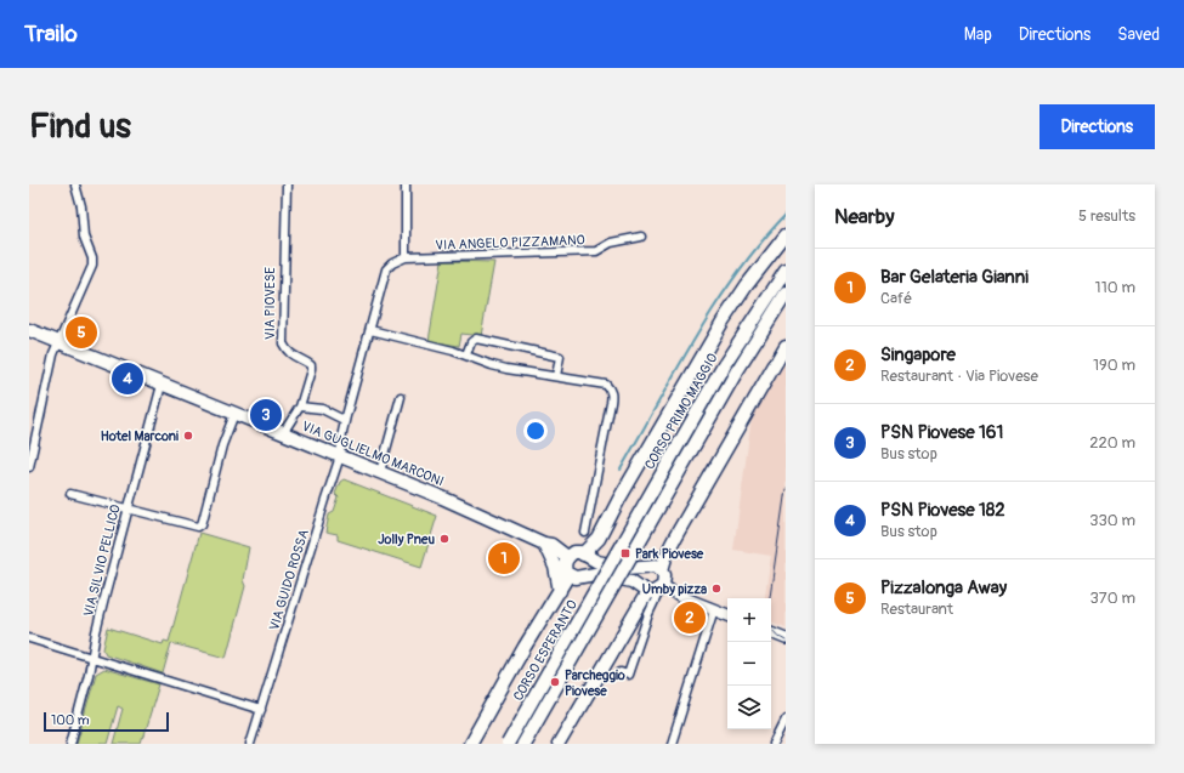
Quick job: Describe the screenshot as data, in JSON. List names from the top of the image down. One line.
{"streets":{"main road":["CORSO PRIMO MAGGIO","VIA GUGLIELMO MARCONI","CORSO ESPERANTO"],"street":["VIA ANGELO PIZZAMANO","VIA PIOVESE","VIA SILVIO PELLICO","VIA GUIDO ROSSA"]},"crossings":[["VIA PIOVESE","VIA GUGLIELMO MARCONI"],["CORSO PRIMO MAGGIO","CORSO ESPERANTO"],["VIA GUGLIELMO MARCONI","VIA SILVIO PELLICO"],["VIA GUGLIELMO MARCONI","VIA GUIDO ROSSA"]],"places":{"other":["Hotel Marconi","Jolly Pneu","Umby pizza","Parcheggio Piovese"],"transit":["Park Piovese"]},"scale_bar":"100 m","page":{"header":"Trailo","nav":["Map","Directions","Saved"],"buttons":"Directions","title":"Find us","heading":["Nearby","5 results"],"list":[{"mark":"1","name":"Bar Gelateria Gianni","note":"Café","value":"110 m"},{"mark":"2","name":"Singapore","note":"Restaurant · Via Piovese","value":"190 m"},{"mark":"3","name":"PSN Piovese 161","note":"Bus stop","value":"220 m"},{"mark":"4","name":"PSN Piovese 182","note":"Bus stop","value":"330 m"},{"mark":"5","name":"Pizzalonga Away","note":"Restaurant","value":"370 m"}],"pins":["5","4","3","1","2"],"map_buttons":["+","−"],"scale":"100 m"}}
